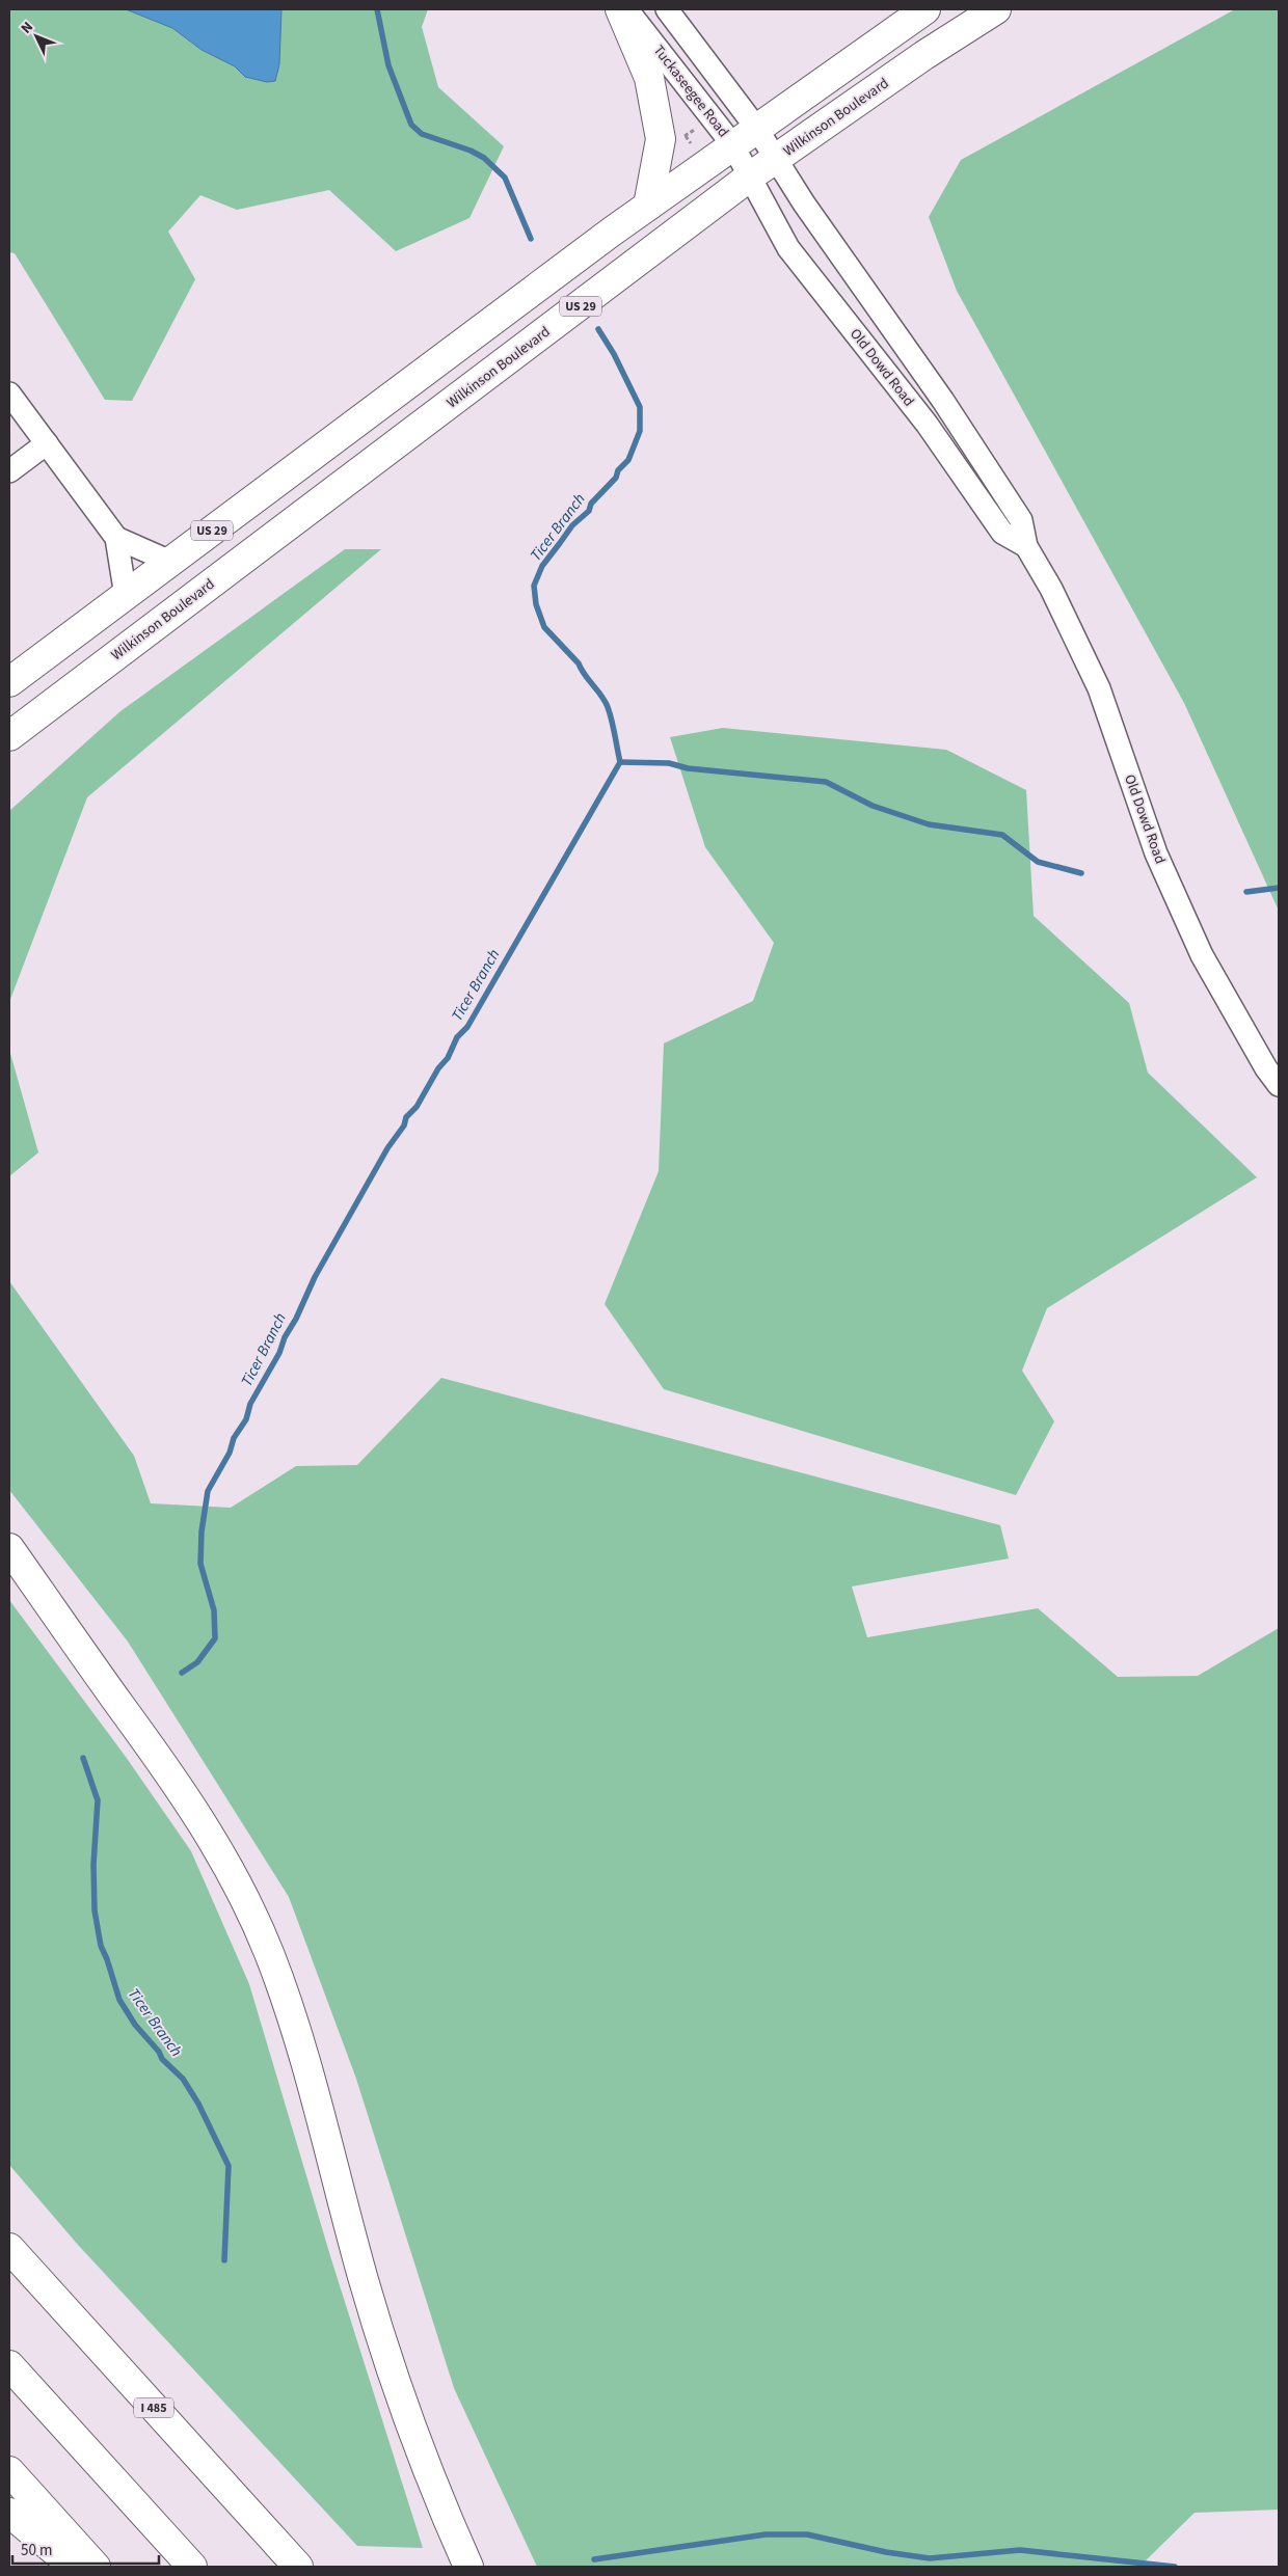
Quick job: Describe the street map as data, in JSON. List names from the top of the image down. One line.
{"streets":{"main road":["Wilkinson Boulevard","US 29","I 485"],"street":["Tuckaseegee Road","Old Dowd Road"]},"crossings":[["Tuckaseegee Road","Wilkinson Boulevard"],["Tuckaseegee Road","US 29"],["Tuckaseegee Road","Old Dowd Road"],["Wilkinson Boulevard","Old Dowd Road"]],"water":["Ticer Branch"],"scale_bar":"50 m","north":"top left"}
